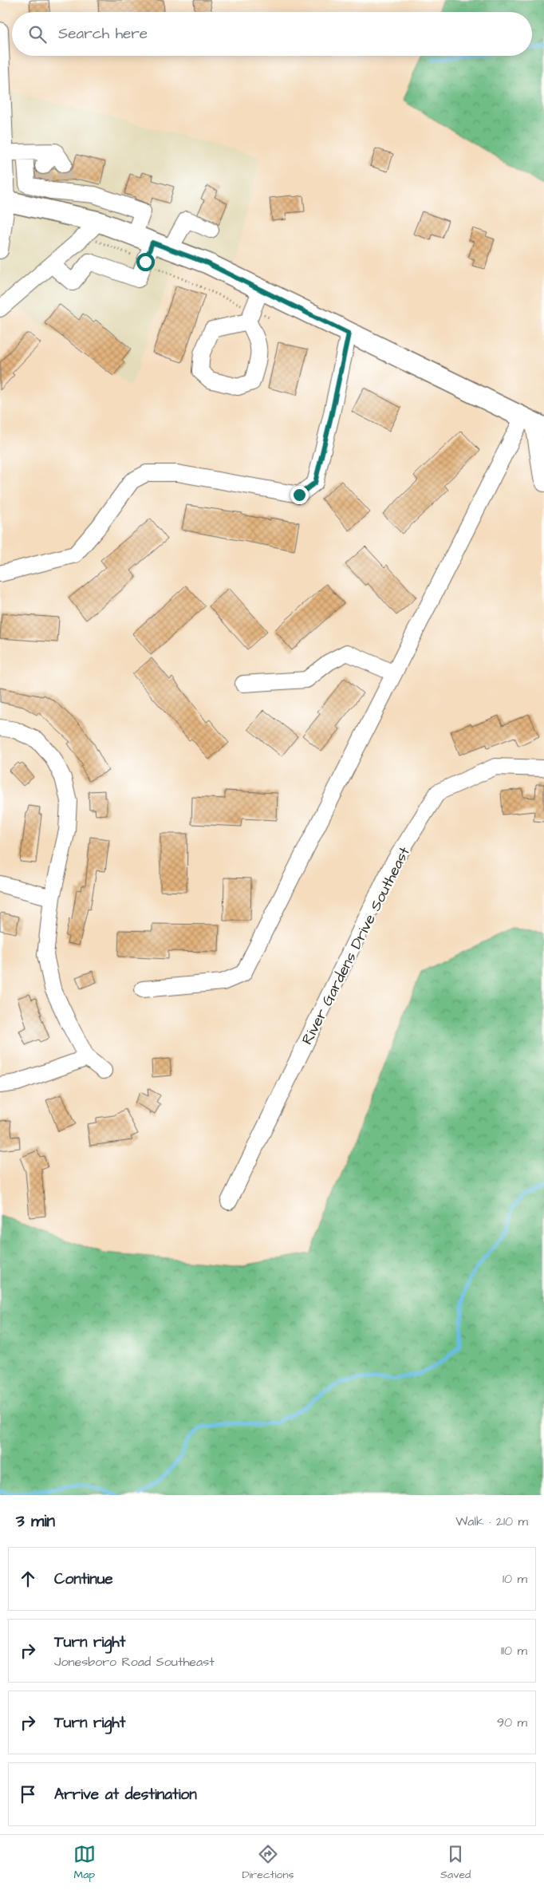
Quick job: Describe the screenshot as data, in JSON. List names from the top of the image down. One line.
{"streets":{"street":["River Gardens Drive Southeast"]},"page":{"search":"Search here","heading":["3 min","Walk · 210 m"],"list":[["Continue","10 m"],["Turn right","Jonesboro Road Southeast","110 m"],["Turn right","90 m"],"Arrive at destination"],"nav":["Map","Directions","Saved"]}}
